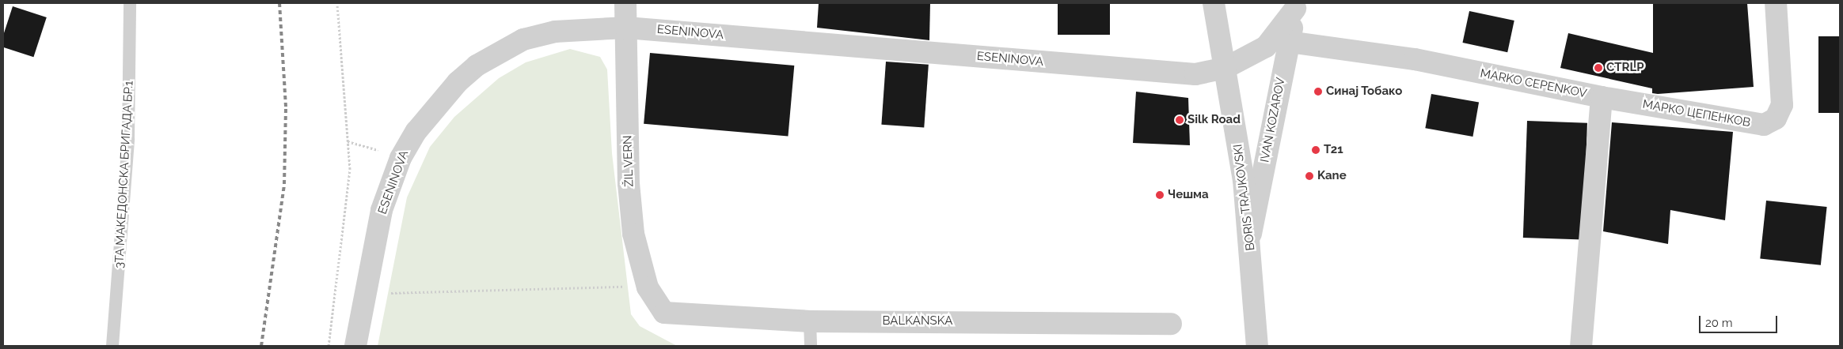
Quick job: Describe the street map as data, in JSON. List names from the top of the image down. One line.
{"streets":{"street":["ESENINOVA","MARKO CEPENKOV","МАРКО ЦЕПЕНКОВ","IVAN KOZAROV","ŽIL VERN","BORIS TRAJKOVSKI","BALKANSKA"],"lane":["3ТА МАКЕДОНСКА БРИГАДА БР.1"]},"crossings":[["ESENINOVA","IVAN KOZAROV"],["ESENINOVA","ŽIL VERN"],["ESENINOVA","BORIS TRAJKOVSKI"],["MARKO CEPENKOV","МАРКО ЦЕПЕНКОВ"],["MARKO CEPENKOV","IVAN KOZAROV"],["IVAN KOZAROV","BORIS TRAJKOVSKI"],["ŽIL VERN","BALKANSKA"]],"places":["CTRLP","Синај Тобако","Silk Road","T21","Kane","Чешма"],"scale_bar":"20 m"}
